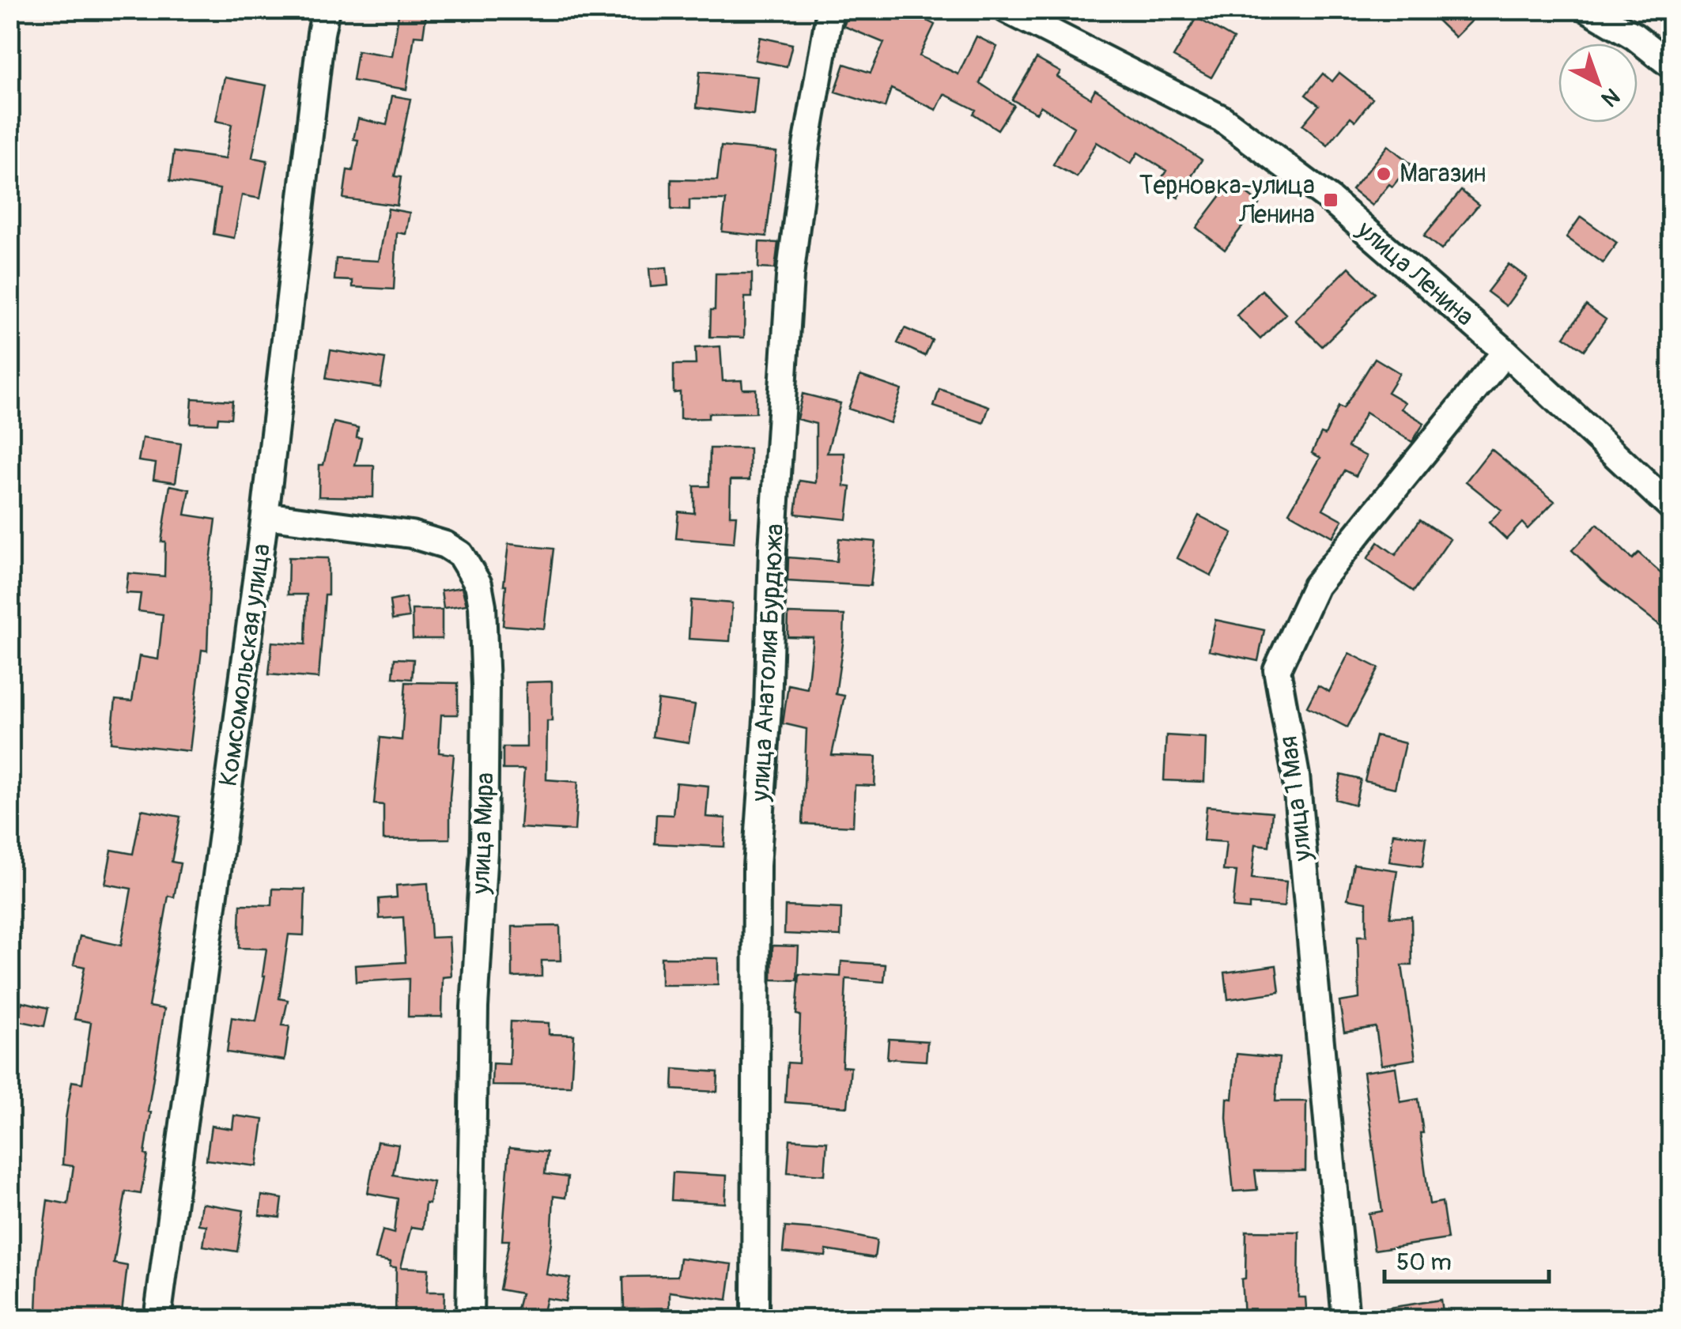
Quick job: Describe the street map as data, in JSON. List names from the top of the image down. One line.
{"streets":{"street":["улица Ленина","улица Анатолия Бурдюжа","Комсомольская улица","улица 1 Мая","улица Мира"]},"crossings":[["улица Ленина","улица 1 Мая"],["Комсомольская улица","улица Мира"]],"places":{"other":["Магазин"],"transit":["Терновка-улица Ленина"]},"scale_bar":"50 m","north":"bottom right"}
